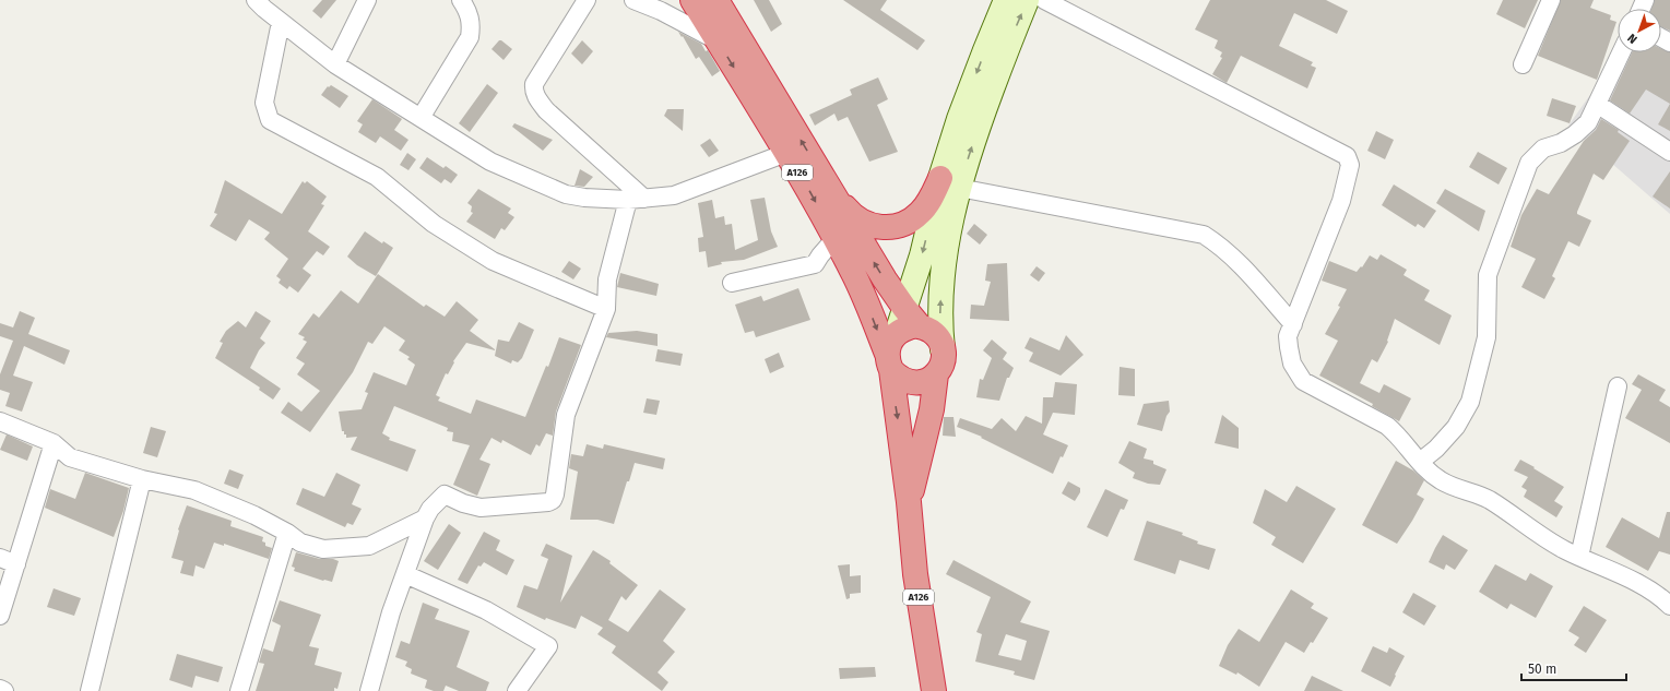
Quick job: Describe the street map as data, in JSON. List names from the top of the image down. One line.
{"streets":{"highway":["A126"]},"scale_bar":"50 m","north":"bottom left"}
